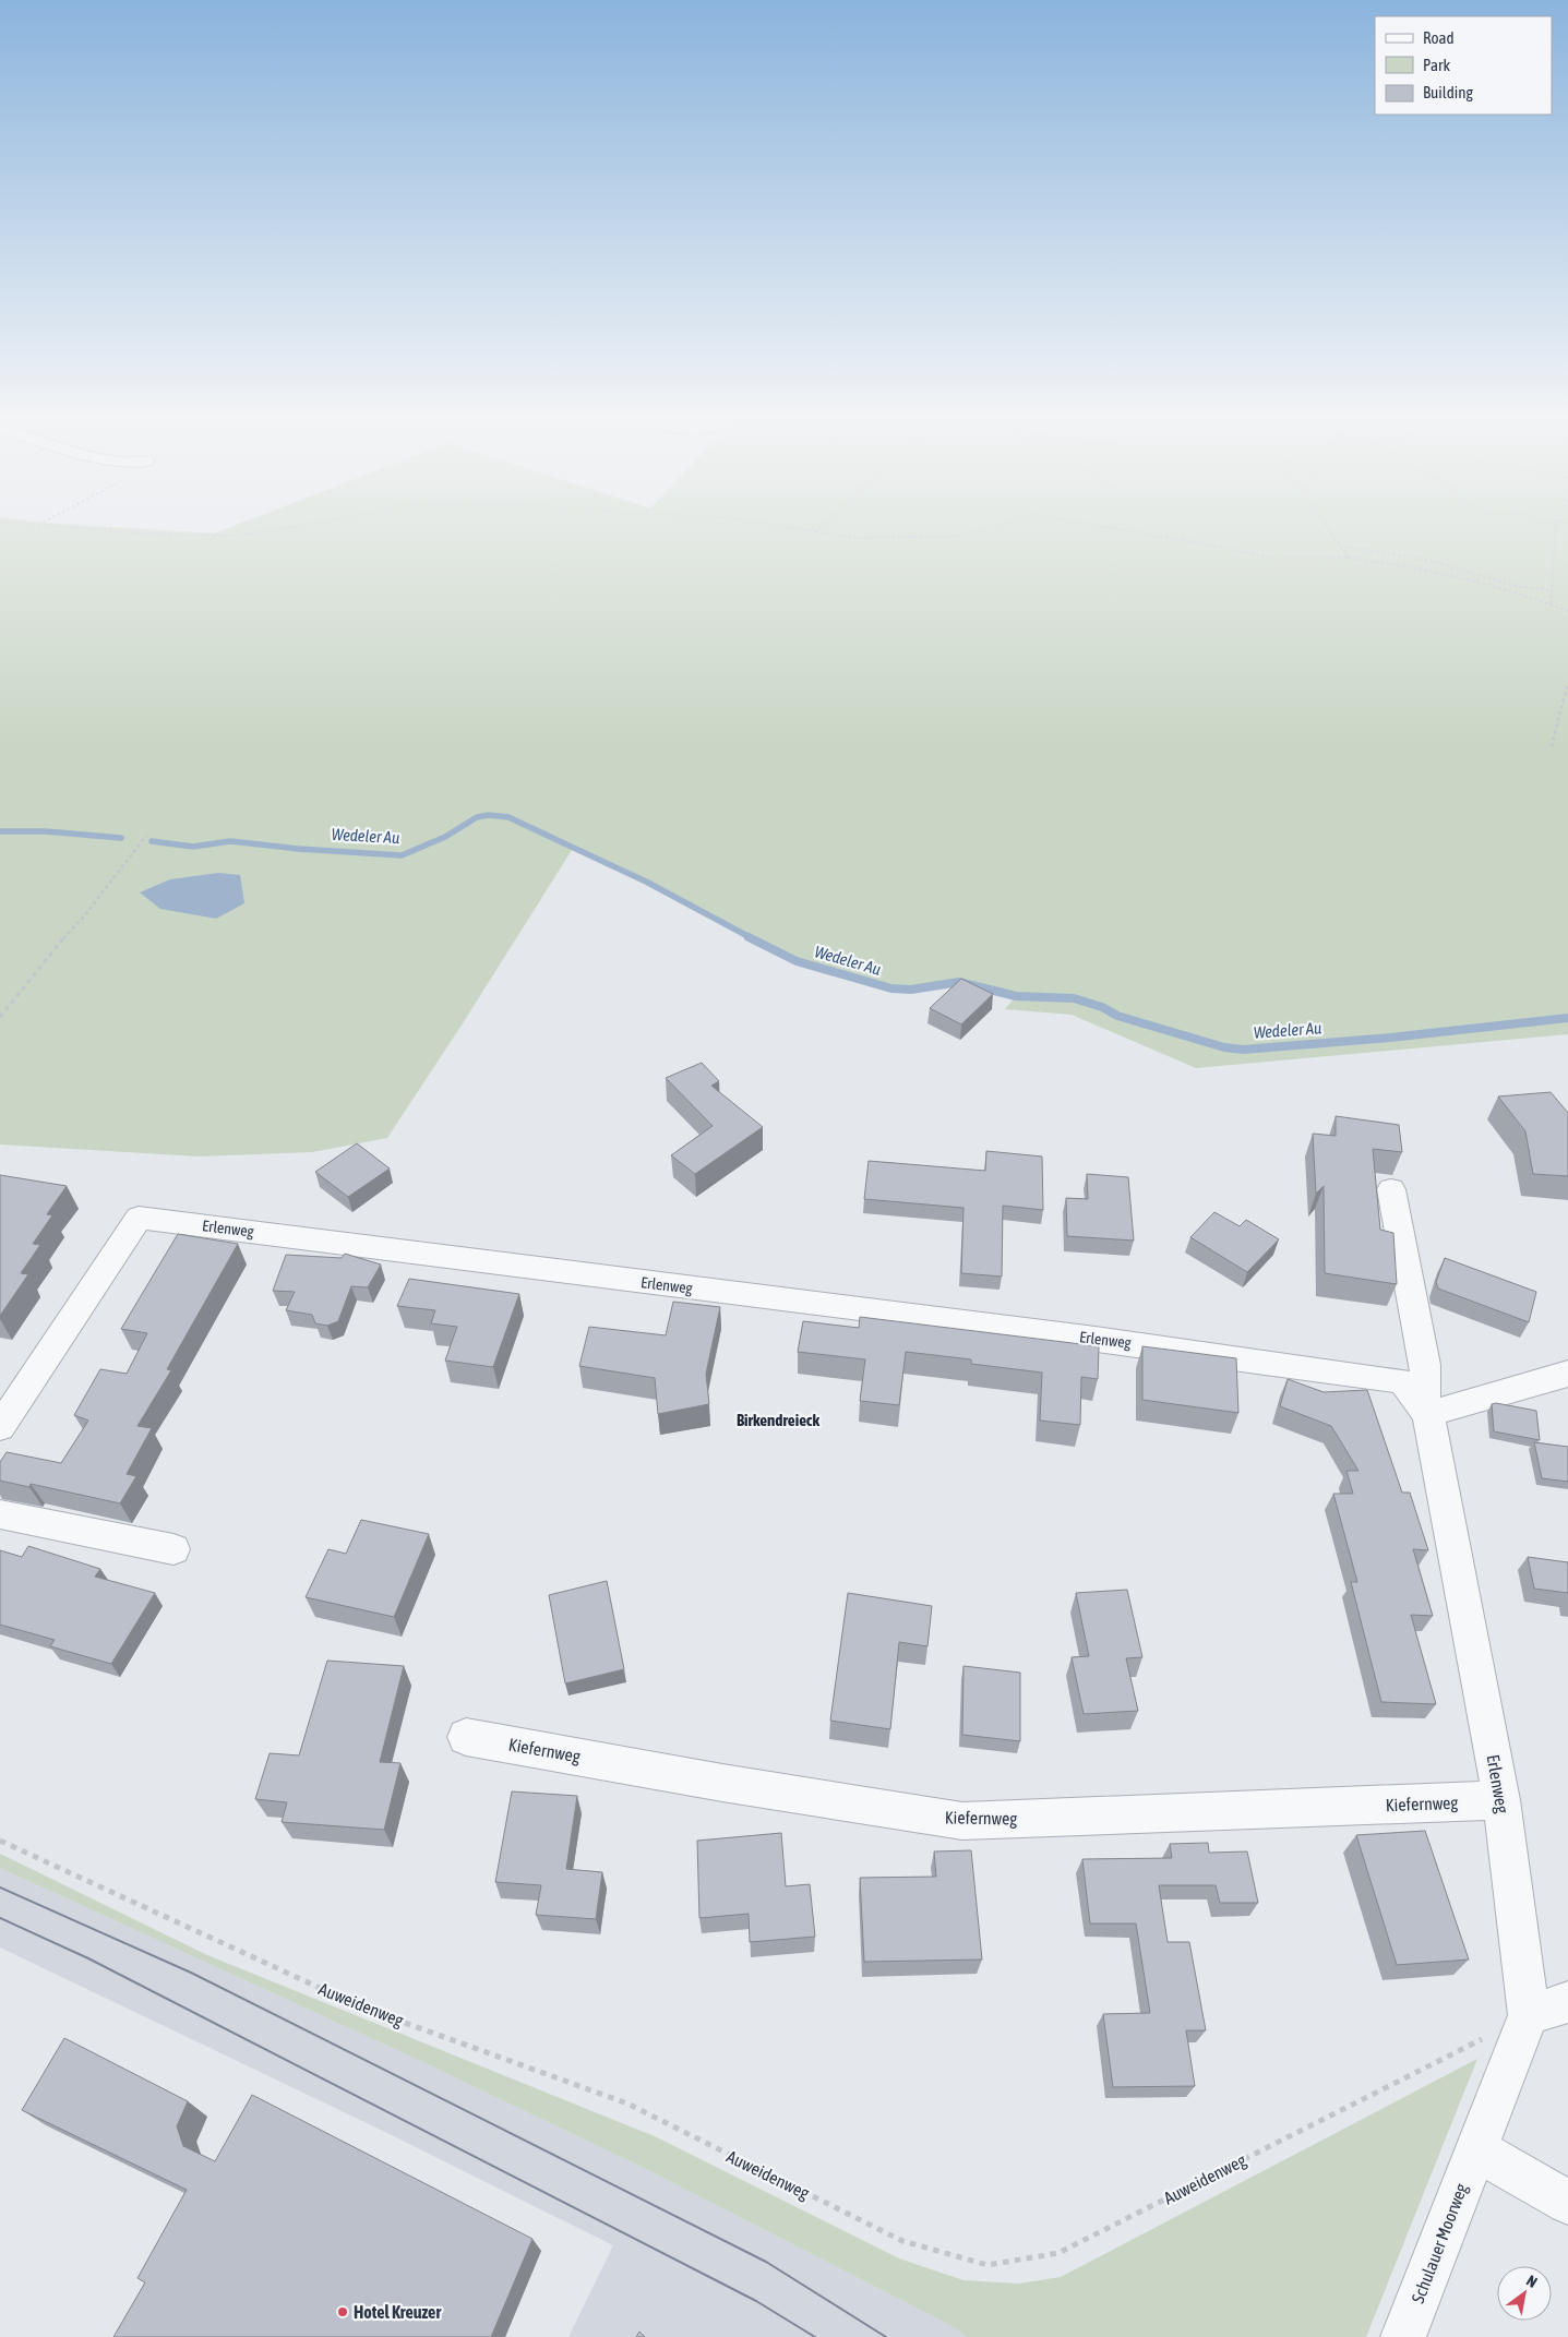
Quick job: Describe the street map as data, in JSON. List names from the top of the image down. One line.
{"streets":{"street":["Erlenweg","Kiefernweg","Schulauer Moorweg"],"path":["Auweidenweg"]},"crossings":[["Erlenweg","Kiefernweg"],["Erlenweg","Auweidenweg"],["Erlenweg","Schulauer Moorweg"]],"districts":["Birkendreieck"],"water":["Wedeler Au"],"places":["Hotel Kreuzer"],"legend":["Road","Park","Building"],"north":"top right"}
